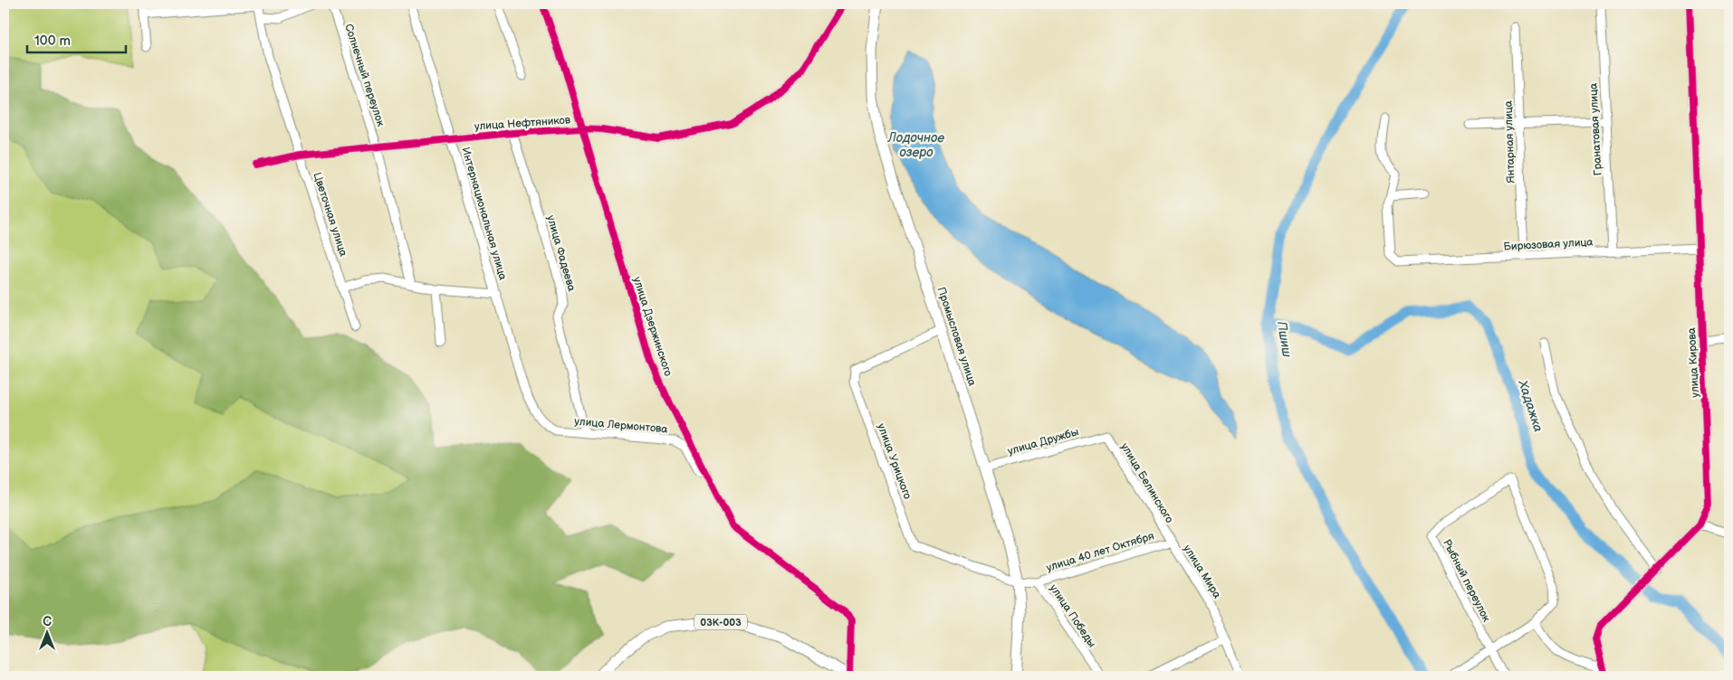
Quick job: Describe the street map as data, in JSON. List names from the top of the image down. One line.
{"streets":{"main road":["Промысловая улица","03К-003"],"street":["Солнечный переулок","улица Нефтяников","Гранатовая улица","Янтарная улица","Интернациональная улица","Цветочная улица","Бирюзовая улица","улица Фадеева","улица Дзержинского","улица Кирова","улица Лермонтова","улица Дружбы","улица Урицкого","улица Белинского","улица 40 лет Октября","улица Мира","Рыбный переулок","улица Победы"]},"crossings":[["Солнечный переулок","улица Нефтяников"],["улица Нефтяников","Интернациональная улица"],["улица Нефтяников","Цветочная улица"],["улица Нефтяников","улица Фадеева"],["улица Нефтяников","улица Дзержинского"],["Гранатовая улица","Бирюзовая улица"],["Янтарная улица","Бирюзовая улица"],["Интернациональная улица","улица Лермонтова"],["Бирюзовая улица","улица Кирова"],["улица Фадеева","улица Лермонтова"],["улица Дзержинского","улица Лермонтова"],["улица Дзержинского","03К-003"],["Промысловая улица","улица Дружбы"],["Промысловая улица","улица Урицкого"],["Промысловая улица","улица Победы"],["улица Кирова","Рыбный переулок"],["улица Дружбы","улица Белинского"],["улица Урицкого","улица Победы"],["улица Белинского","улица 40 лет Октября"],["улица Белинского","улица Мира"],["улица 40 лет Октября","улица Мира"],["улица 40 лет Октября","улица Победы"]],"water":["Лодочное озеро","Пшиш","Хадажка"],"scale_bar":"100 m","north":"top"}
